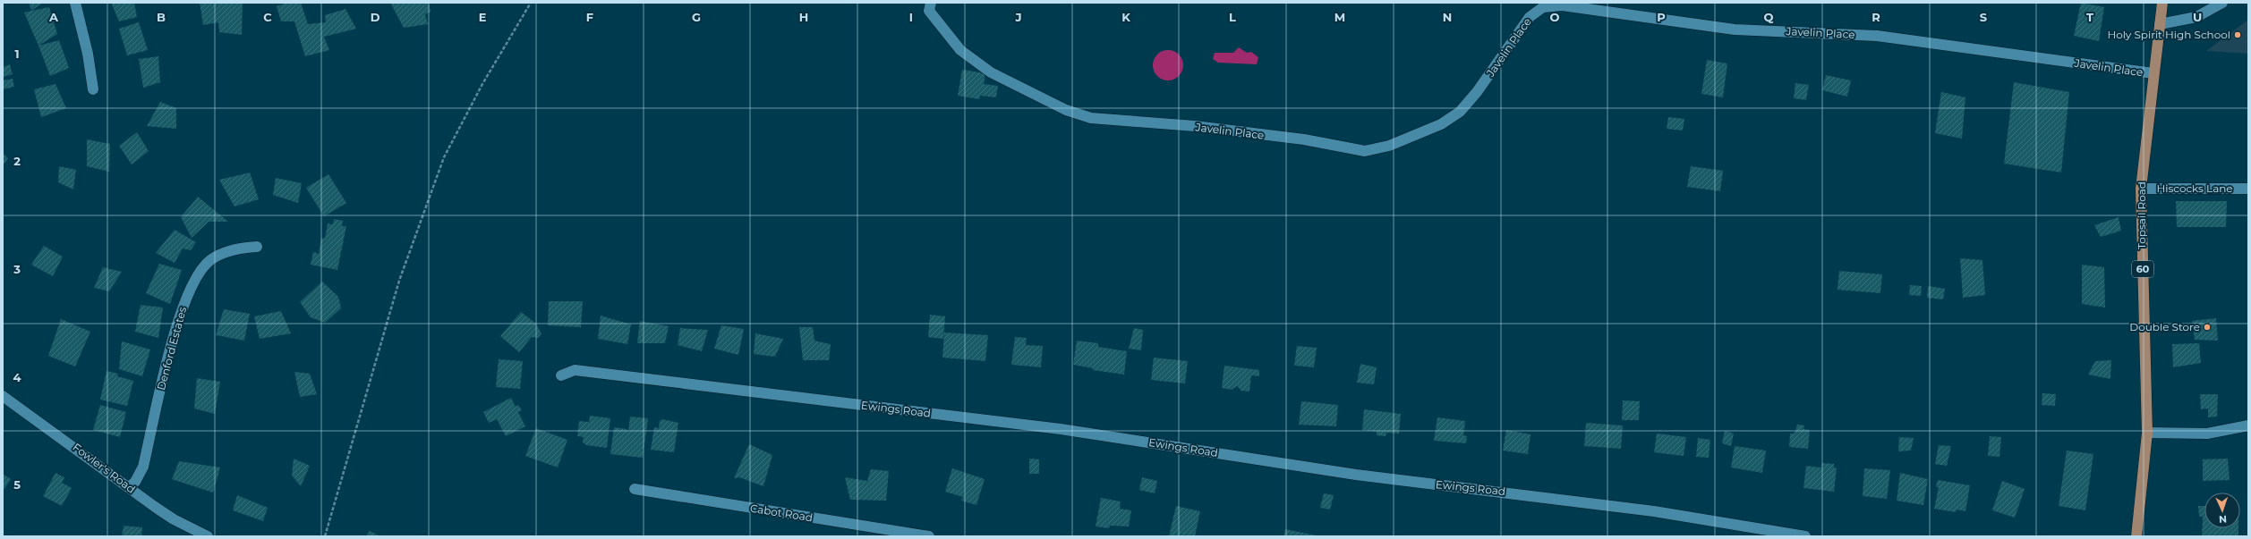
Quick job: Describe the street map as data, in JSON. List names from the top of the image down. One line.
{"streets":{"main road":["Topsail Road","60"],"street":["Javelin Place","Hiscocks Lane","Denford Estates","Ewings Road","Fowler's Road","Cabot Road"]},"crossings":[["Javelin Place","Topsail Road"],["Hiscocks Lane","Topsail Road"],["Denford Estates","Fowler's Road"]],"places":["Holy Spirit High School","Double Store"],"north":"bottom","grid":{"columns":["A","B","C","D","E","F","G","H","I","J","K","L","M","N","O","P","Q","R","S","T","U"],"rows":["1","2","3","4","5"]}}
